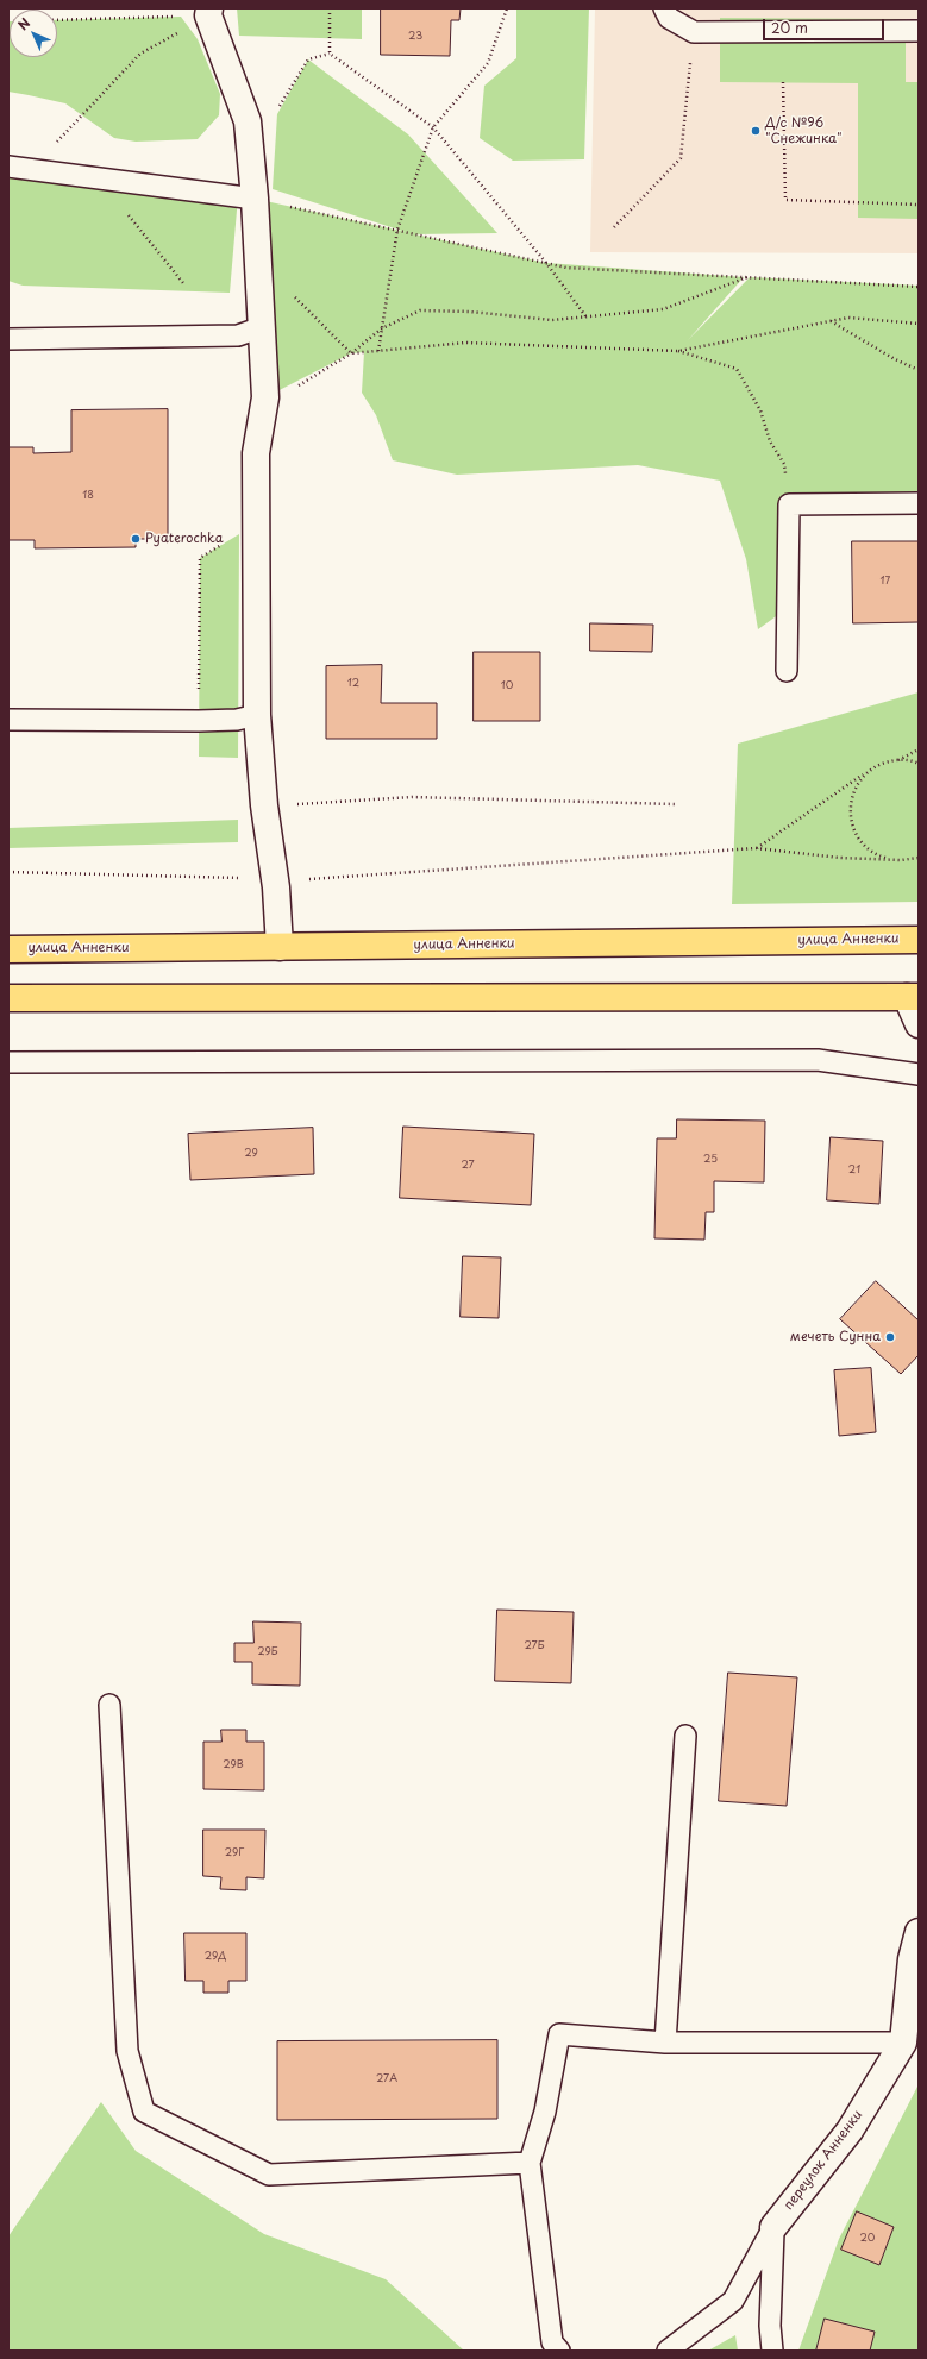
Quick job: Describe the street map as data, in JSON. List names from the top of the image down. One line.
{"streets":{"main road":["улица Анненки"],"street":["переулок Анненки"]},"places":["Д/с №96 \"Снежинка\"","Pyaterochka","мечеть Сунна"],"house_numbers":["23","18","17","12","10","29","25","27","21","27Б","29Б","29В","29Г","29Д","27А","20"],"scale_bar":"20 m","north":"top left"}
